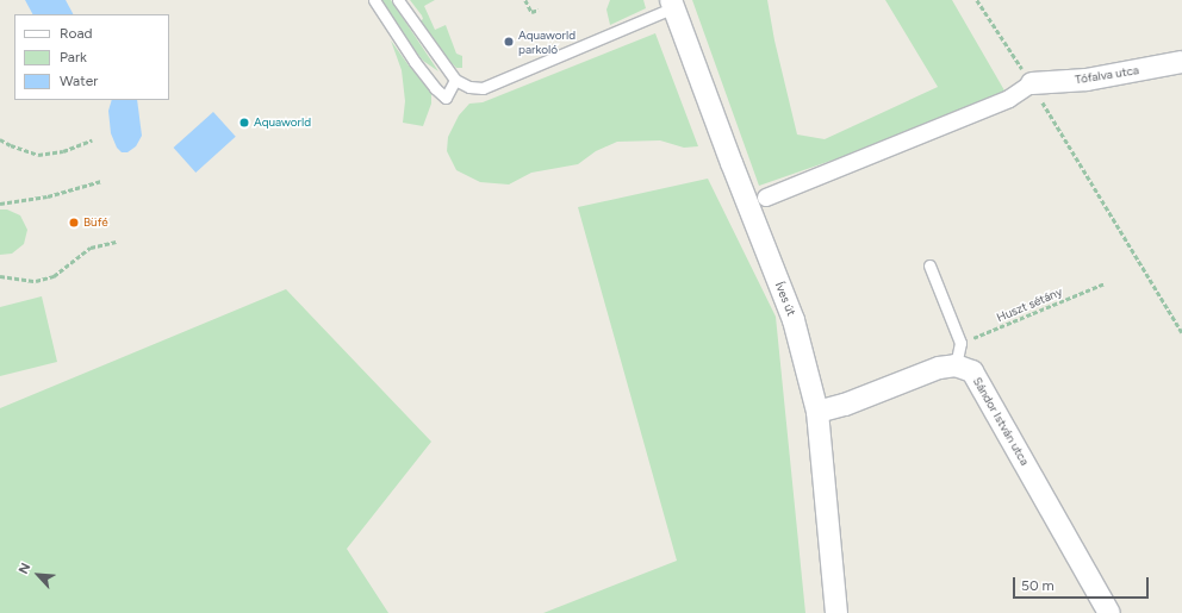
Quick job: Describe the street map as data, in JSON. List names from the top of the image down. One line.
{"streets":{"street":["Tófalva utca","Íves út","Sándor István utca"],"path":["Huszt sétány"]},"places":["Aquaworld parkoló","Aquaworld","Büfé"],"legend":["Road","Park","Water"],"scale_bar":"50 m","north":"top left"}
